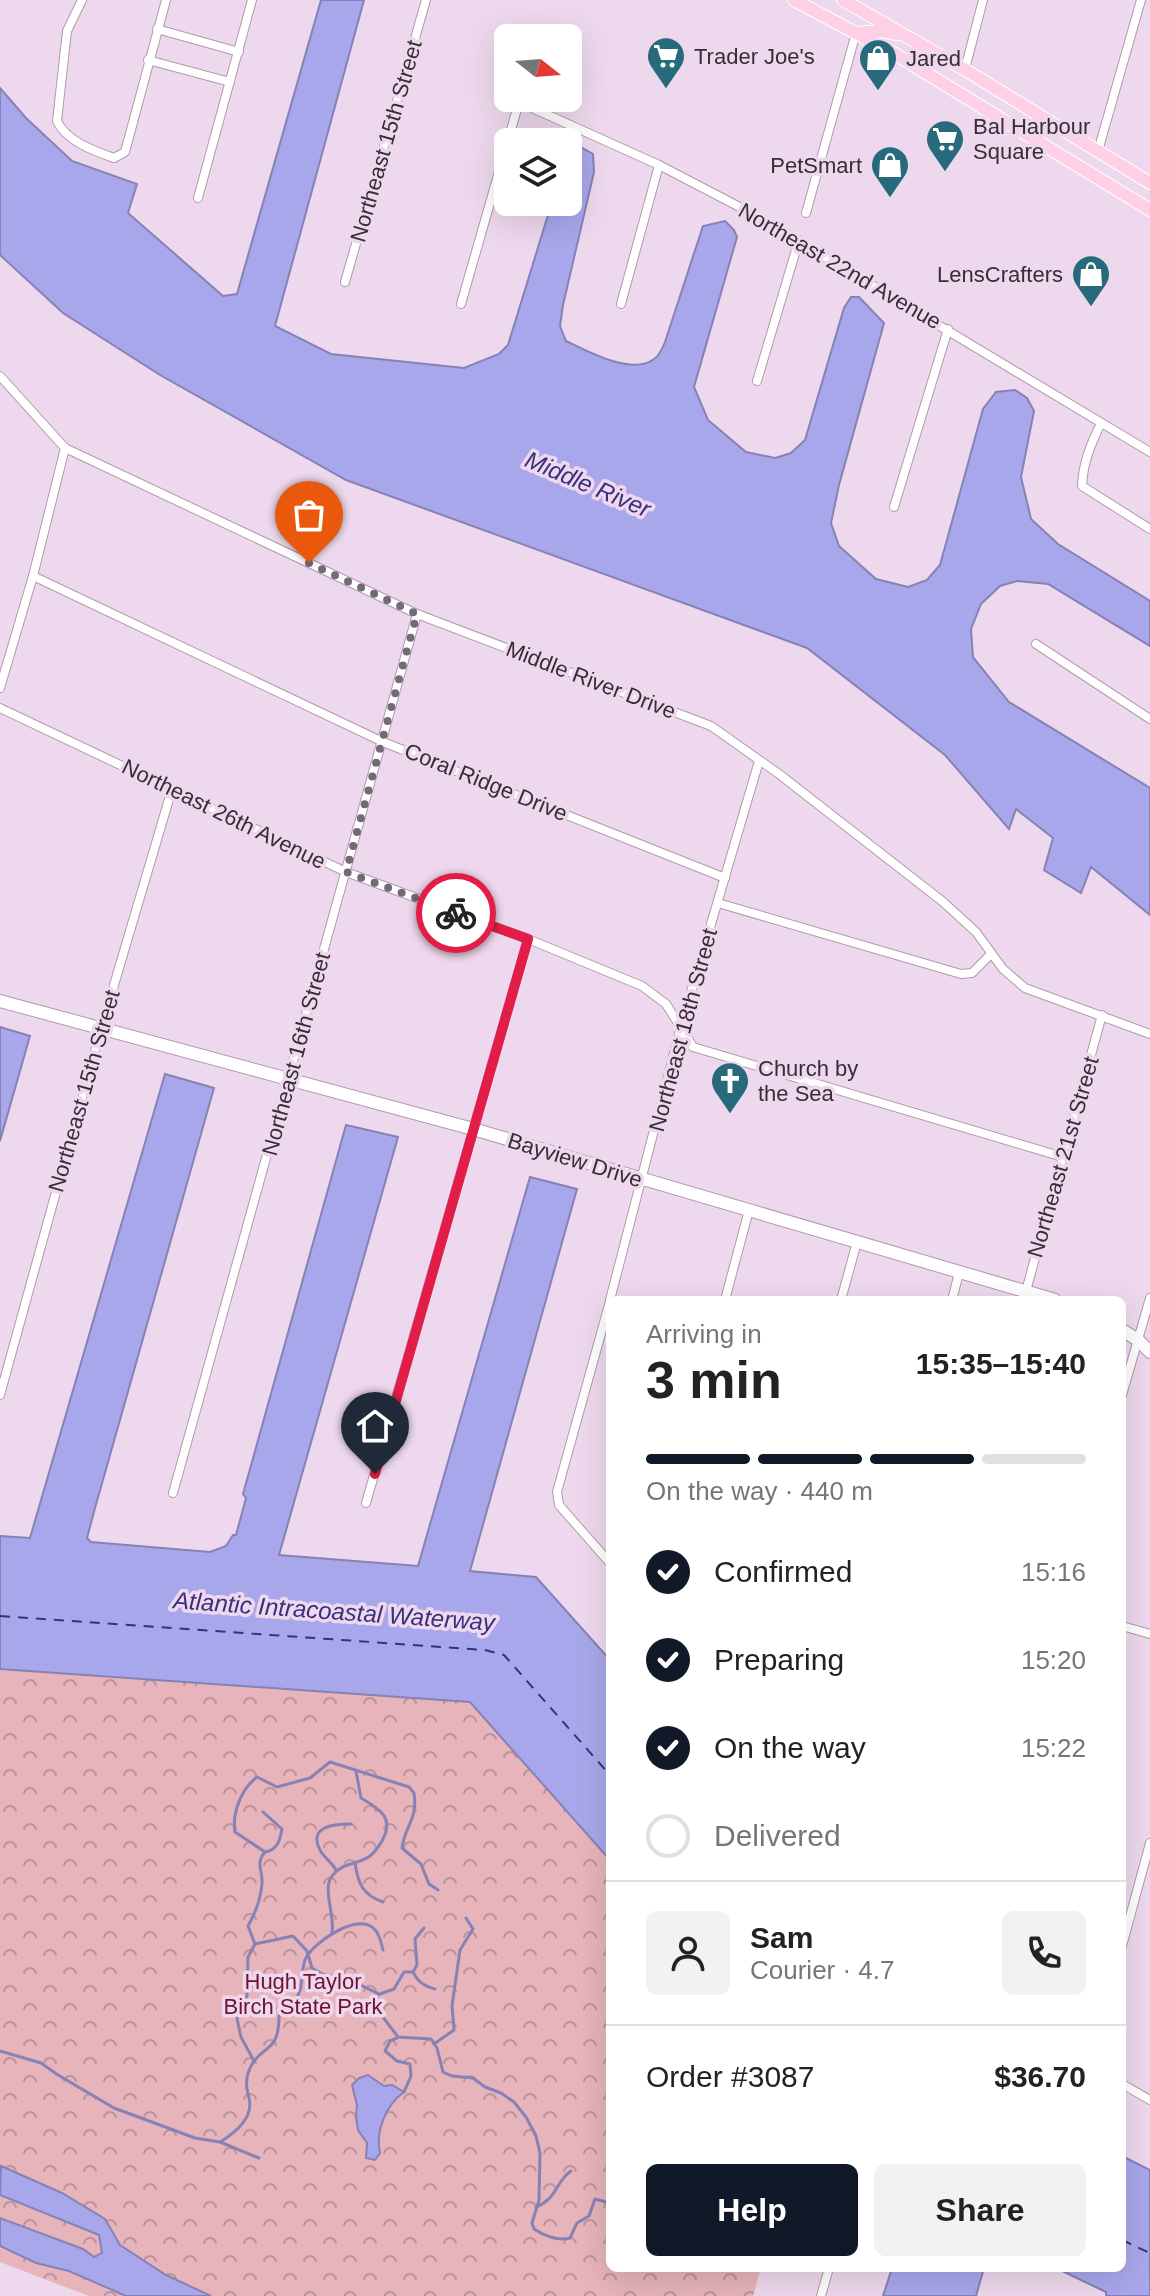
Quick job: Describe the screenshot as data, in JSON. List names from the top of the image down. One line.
{"streets":{"street":["Northeast 15th Street","Northeast 22nd Avenue","Middle River Drive","Coral Ridge Drive","Northeast 26th Avenue","Northeast 18th Street","Northeast 16th Street","Northeast 21st Street","Bayview Drive"]},"crossings":[["Northeast 15th Street","Northeast 26th Avenue"],["Northeast 15th Street","Bayview Drive"],["Middle River Drive","Northeast 18th Street"],["Middle River Drive","Northeast 16th Street"],["Middle River Drive","Northeast 21st Street"],["Coral Ridge Drive","Northeast 18th Street"],["Coral Ridge Drive","Northeast 16th Street"],["Northeast 26th Avenue","Northeast 18th Street"],["Northeast 26th Avenue","Northeast 16th Street"],["Northeast 26th Avenue","Northeast 21st Street"],["Northeast 18th Street","Bayview Drive"],["Northeast 16th Street","Bayview Drive"],["Northeast 21st Street","Bayview Drive"]],"water":["Middle River","Atlantic Intracoastal Waterway"],"parks":["Hugh Taylor Birch State Park"],"places":{"supermarket":["Trader Joe's","Bal Harbour Square"],"shop":["Jared","PetSmart","LensCrafters"],"church":["Church by the Sea"]},"north":"right","page":{"heading":["3 min","Arriving in","15:35–15:40"],"panel":["Sam","Courier · 4.7","Order #3087","$36.70"],"bar":"On the way · 440 m","list":[["Confirmed","15:16"],["Preparing","15:20"],["On the way","15:22"],"Delivered"],"buttons":["Help","Share"]}}
